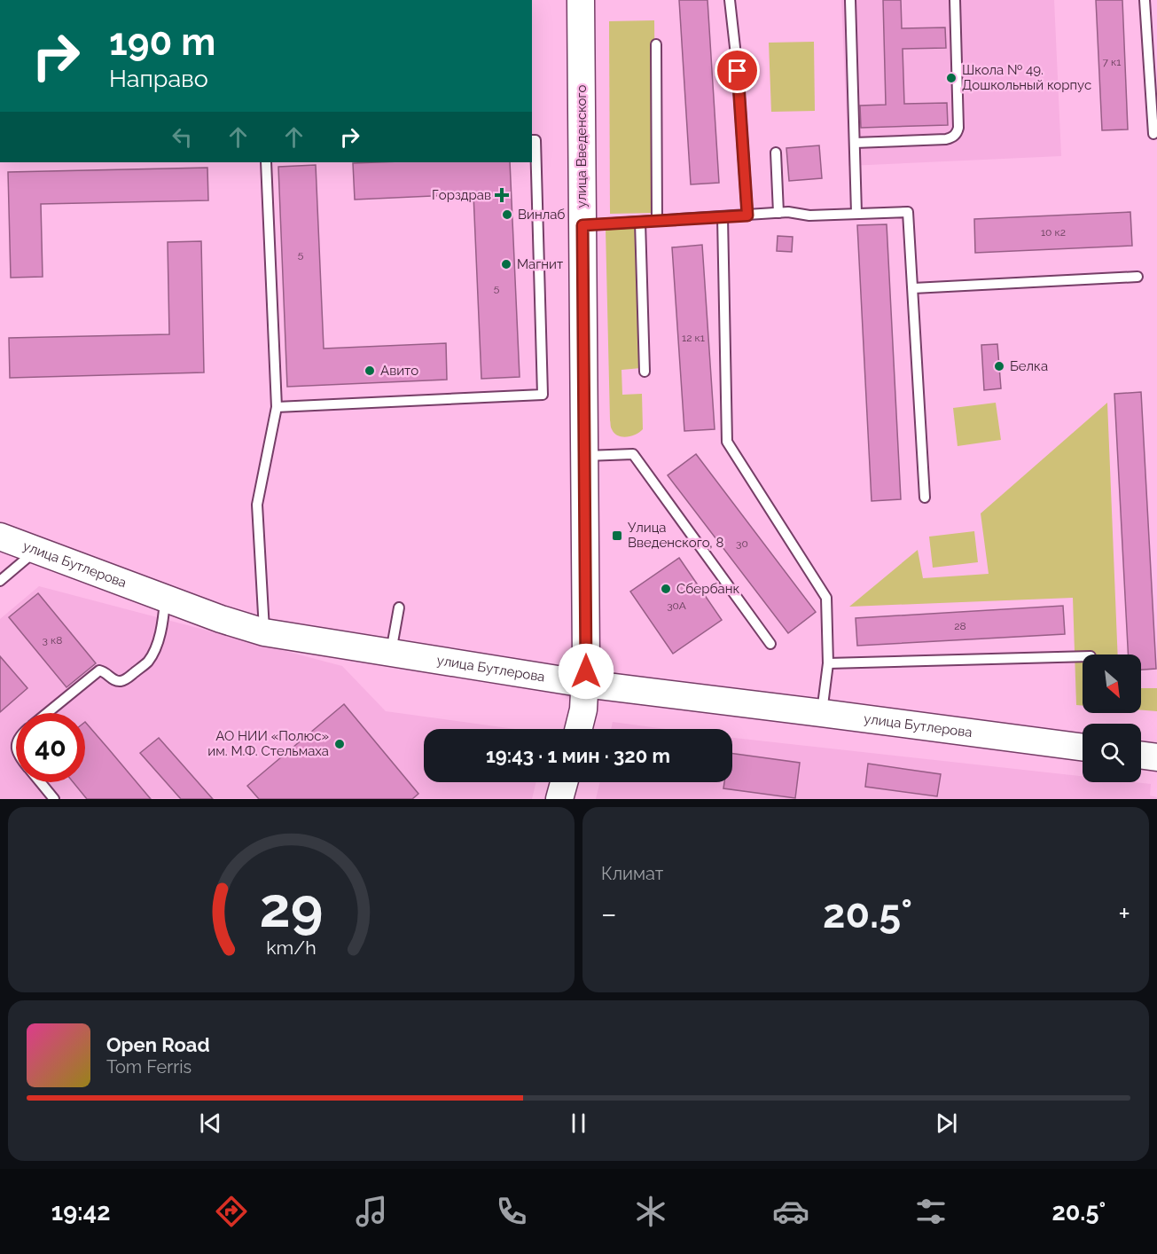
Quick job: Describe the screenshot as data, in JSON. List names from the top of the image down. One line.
{"streets":{"street":["улица Введенского","улица Бутлерова"]},"crossings":[["улица Введенского","улица Бутлерова"]],"places":{"other":["Школа № 49. Дошкольный корпус","Винлаб","Магнит","Белка","Авито","Сбербанк","АО НИИ «Полюс» им. М.Ф. Стельмаха"],"health":["Горздрав"],"transit":["Улица Введенского, 8"]},"house_numbers":["7 к1","10 к2","5","5","12 к1","30","30А","28","3 к8"],"north":"bottom right","page":{"turn":["190 m","Направо"],"limit":"40","trip":"19:43 · 1 мин · 320 m","tile":"Климат","heat":["−","20.5°","+"],"song":["Open Road","Tom Ferris"],"tabs":["19:42","20.5°"],"gauge":["29","km/h"]}}
